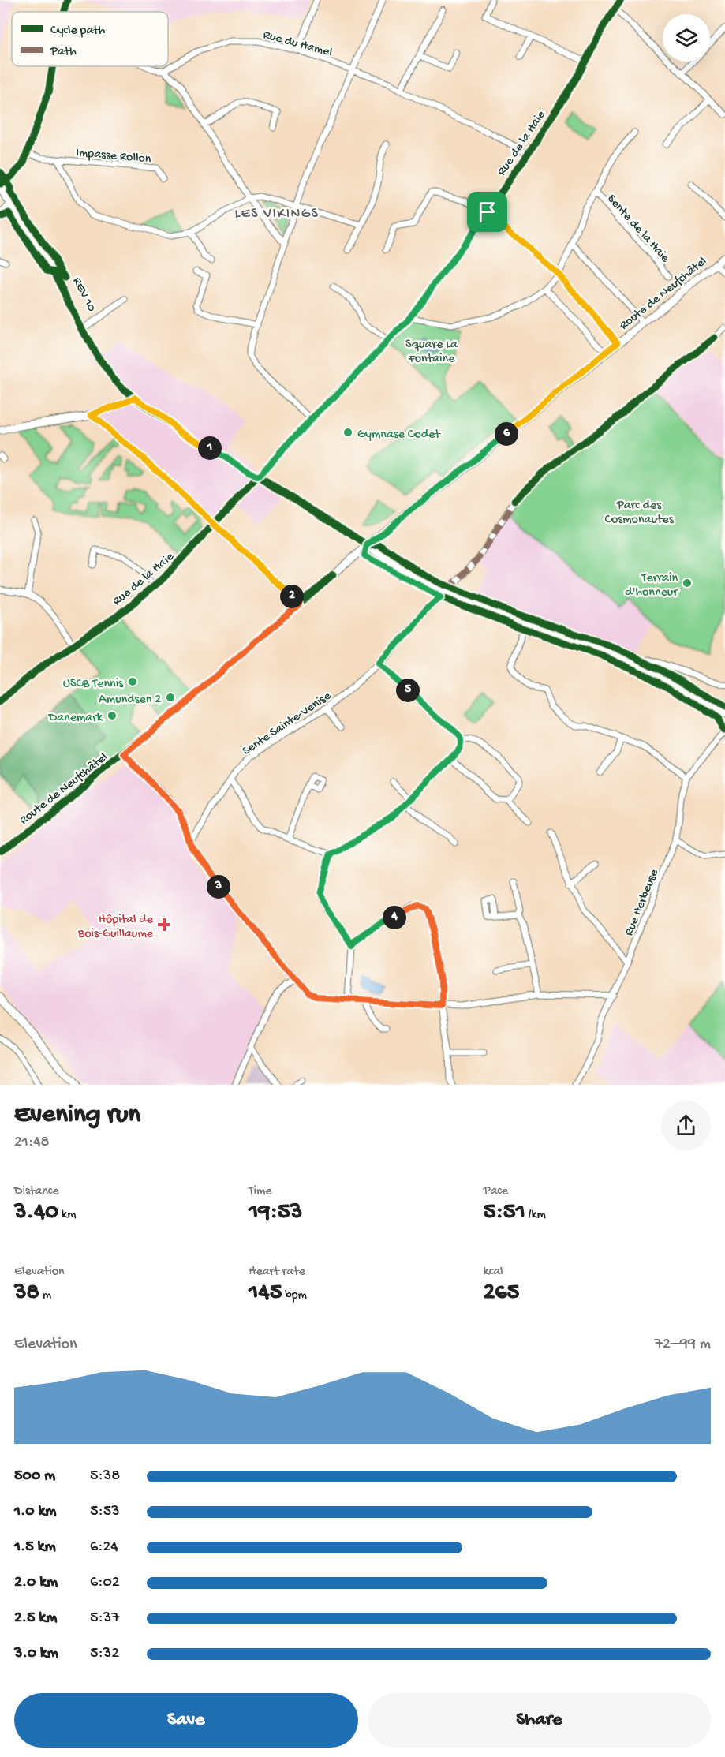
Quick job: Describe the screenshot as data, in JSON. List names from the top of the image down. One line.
{"streets":{"main road":["Route de Neufchâtel"],"street":["Rue du Hamel","Rue de la Haie","Impasse Rollon","Sente de la Haie","Sente Sainte-Venise","Rue Herbeuse"],"cycle path":["REV 10"]},"crossings":[["Rue du Hamel","Rue de la Haie"]],"districts":["LES VIKINGS"],"parks":["Square La Fontaine","Parc des Cosmonautes"],"places":{"other":["Gymnase Codet","Terrain d'honneur","USCB Tennis","Amundsen 2","Danemark"],"health":["Hôpital de Bois-Guillaume"]},"legend":["Cycle path","Path"],"page":{"pins":["6","1","2","5","3","4"],"heading":["Evening run","21:48"],"stats":[["Distance","3.40 km"],["Time","19:53"],["Pace","5:51 /km"],["Elevation","38 m"],["Heart rate","145 bpm"],["kcal","265"]],"chart":["Elevation","72–99 m"],"list":[{"name":"500 m","note":"5:38"},{"name":"1.0 km","note":"5:53"},{"name":"1.5 km","note":"6:24"},{"name":"2.0 km","note":"6:02"},{"name":"2.5 km","note":"5:37"},{"name":"3.0 km","note":"5:32"}],"buttons":["Save","Share"]}}
